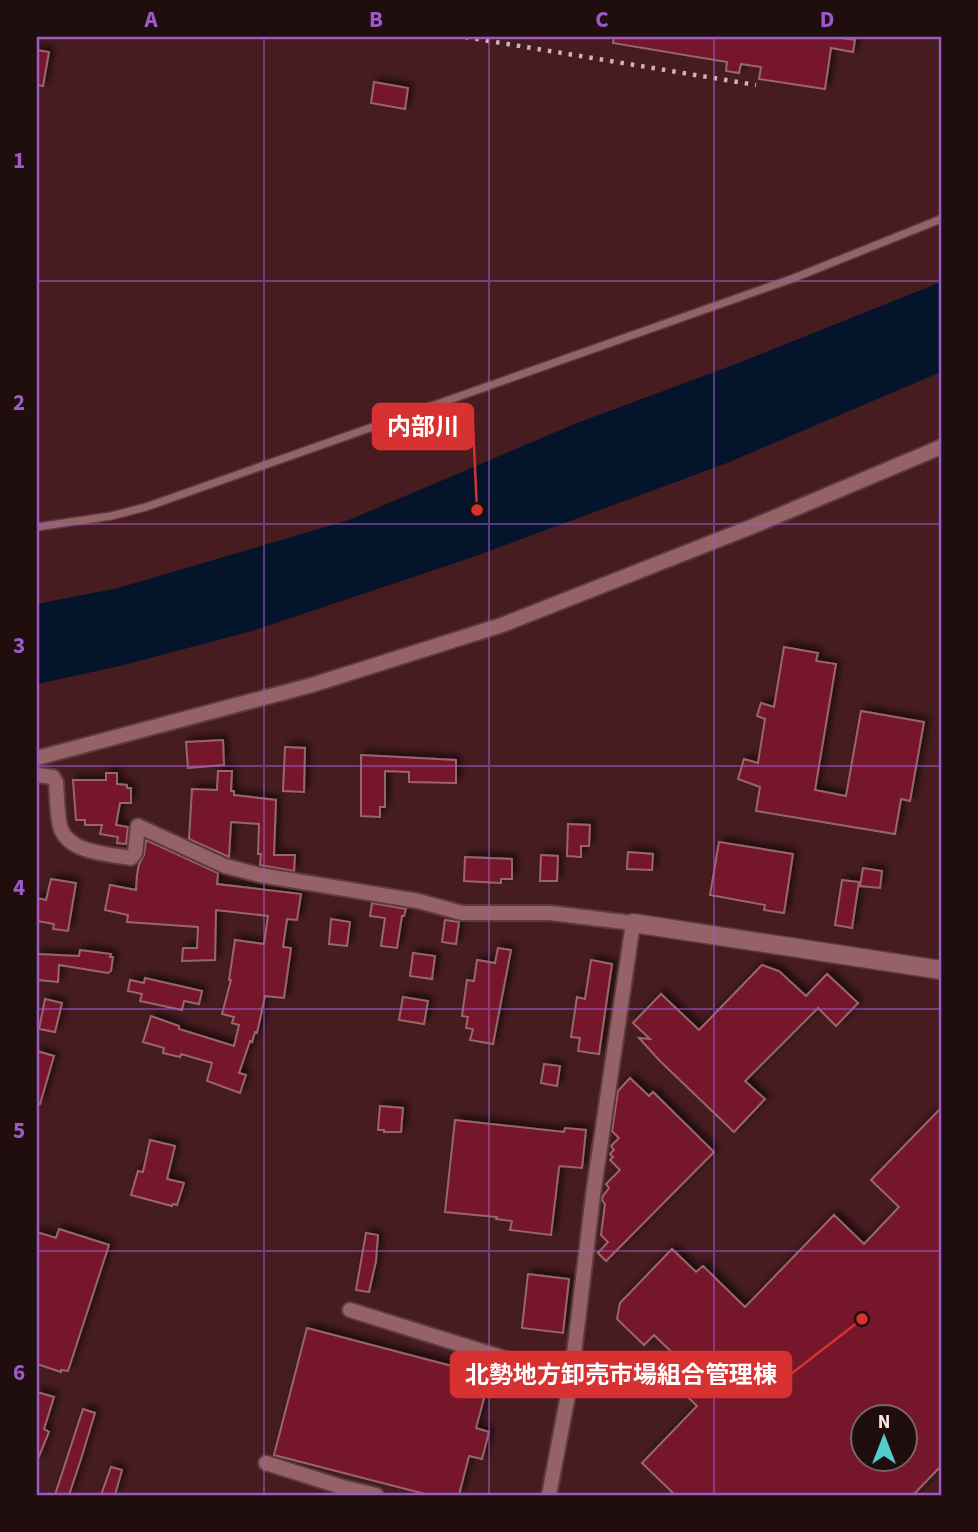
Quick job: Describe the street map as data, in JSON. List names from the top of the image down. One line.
{"places":["内部川","北勢地方卸売市場組合管理棟"],"north":"top","grid":{"columns":["A","B","C","D"],"rows":["1","2","3","4","5","6"]}}
